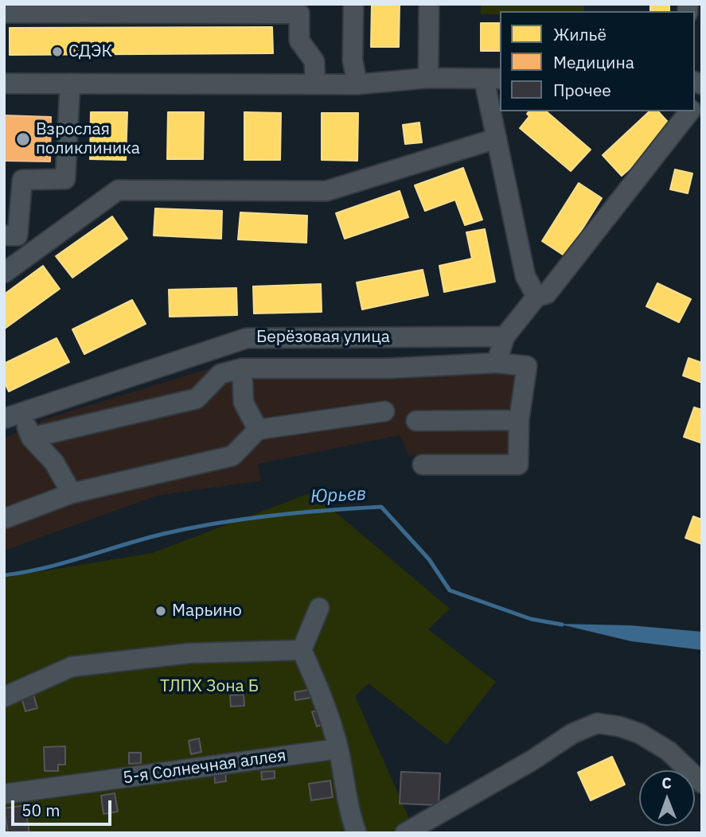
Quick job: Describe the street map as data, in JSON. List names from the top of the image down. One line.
{"streets":{"street":["Берёзовая улица","5-я Солнечная аллея"]},"water":["Юрьев"],"parks":["ТЛПХ Зона Б"],"places":["СДЭК","Взрослая поликлиника","Марьино"],"legend":["Жильё","Медицина","Прочее"],"scale_bar":"50 m","north":"top"}
